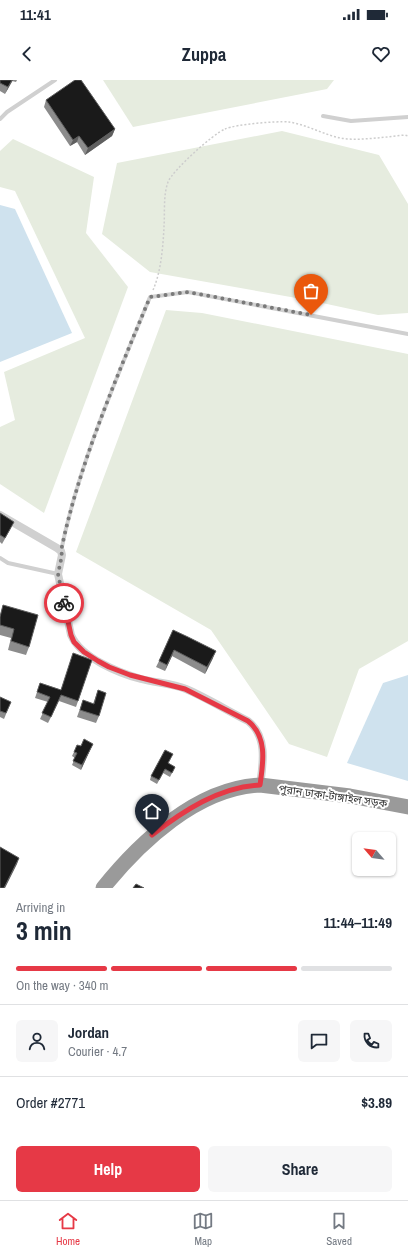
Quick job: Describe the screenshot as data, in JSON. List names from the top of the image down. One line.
{"streets":{"highway":["পুরান ঢাকা-টাঙ্গাইল সড়ক"]},"north":"top left","page":{"status":"11:41","header":"Zuppa","heading":["3 min","Arriving in","11:44–11:49"],"panel":["Jordan","Courier · 4.7","Order #2771","$3.89"],"bar":"On the way · 340 m","buttons":["Help","Share"],"tabs":["Home","Map","Saved"]}}
